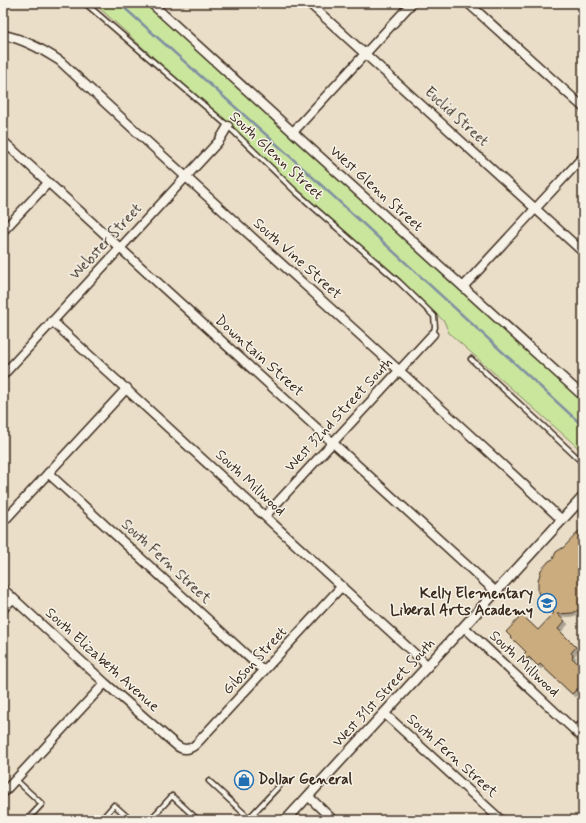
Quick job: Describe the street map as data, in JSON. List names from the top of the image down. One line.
{"streets":{"street":["Euclid Street","West Glenn Street","Webster Street","South Vine Street","Downtain Street","West 32nd Street South","South Millwood","South Fern Street","South Elizabeth Avenue","Gibson Street","West 31st Street South"],"lane":["South Glenn Street"]},"crossings":[["South Glenn Street","Webster Street"],["South Glenn Street","West 32nd Street South"],["Webster Street","South Vine Street"],["Webster Street","Downtain Street"],["Webster Street","South Millwood"],["South Vine Street","West 32nd Street South"],["South Vine Street","West 31st Street South"],["Downtain Street","West 32nd Street South"],["Downtain Street","West 31st Street South"],["West 32nd Street South","South Millwood"],["South Millwood","Gibson Street"],["South Millwood","West 31st Street South"],["South Fern Street","Gibson Street"],["South Fern Street","West 31st Street South"],["South Elizabeth Avenue","Gibson Street"]],"places":{"school or university":["Kelly Elementary Liberal Arts Academy"],"shop":["Dollar General"]}}
